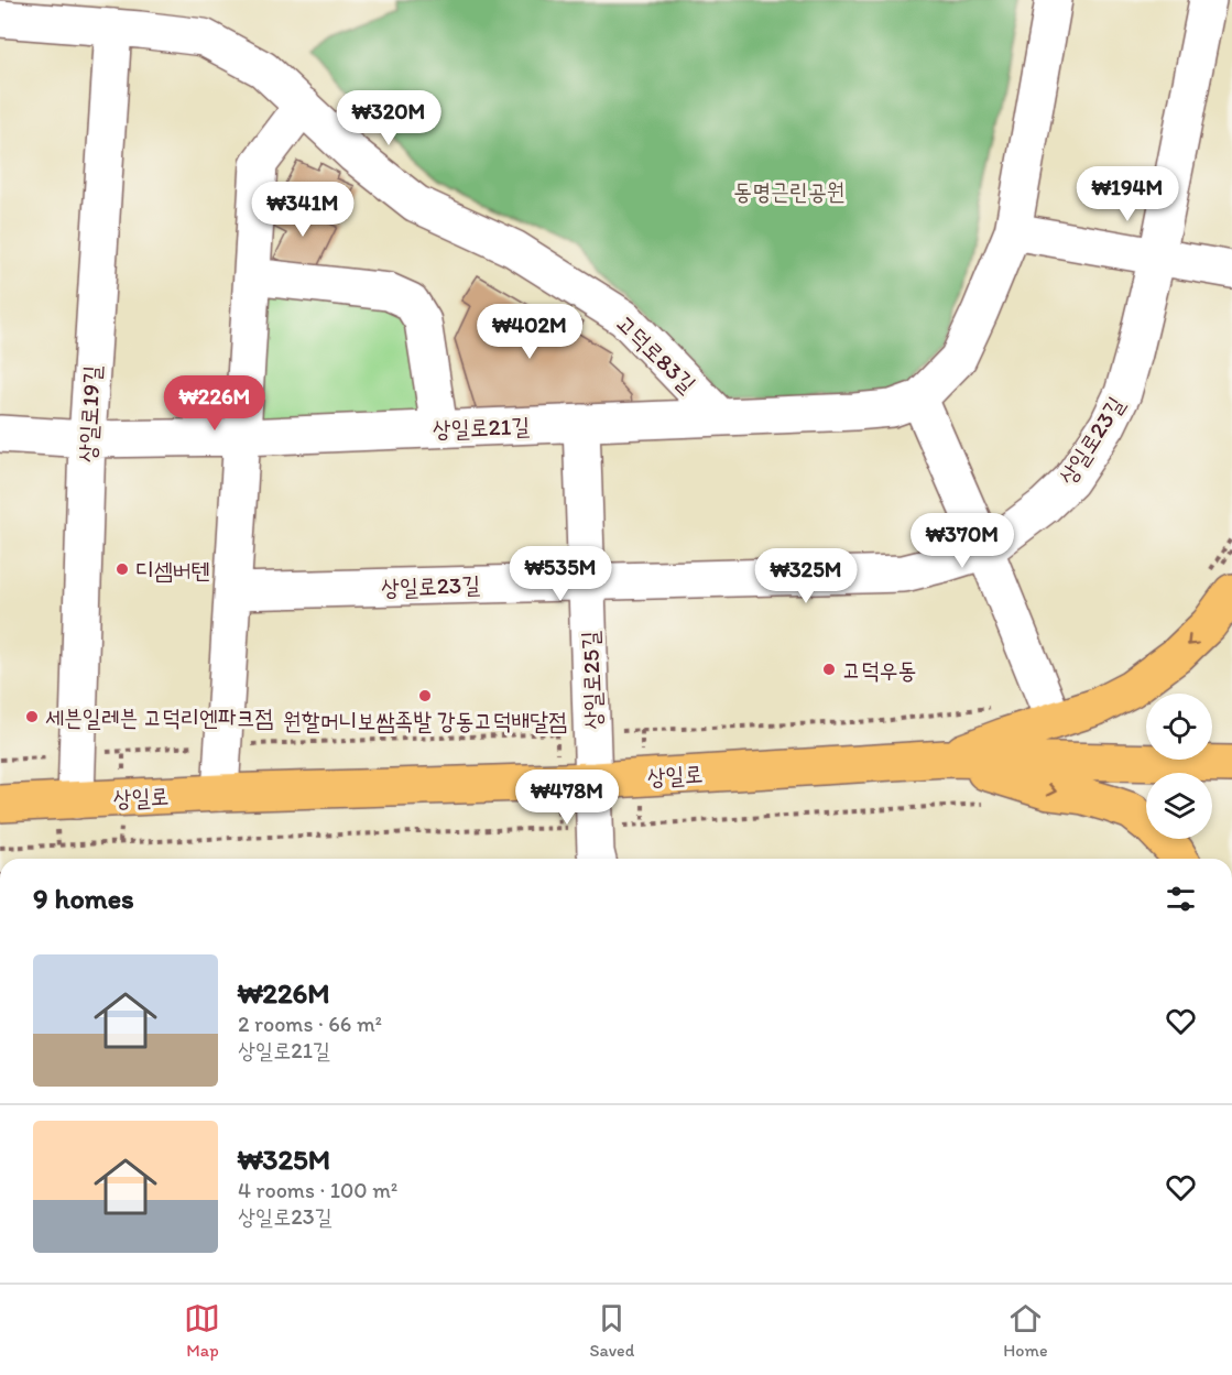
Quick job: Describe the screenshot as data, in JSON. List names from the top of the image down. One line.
{"streets":{"main road":["상일로"],"street":["고덕로83길","상일로19길","상일로21길","상일로23길","상일로25길"]},"crossings":[["고덕로83길","상일로19길"],["고덕로83길","상일로21길"],["상일로19길","상일로21길"],["상일로19길","상일로"],["상일로21길","상일로25길"],["상일로23길","상일로25길"],["상일로25길","상일로"]],"parks":["동명근린공원"],"places":["디셈버텐","고덕우동","원할머니보쌈족발 강동고덕배달점","세븐일레븐 고덕리엔파크점"],"page":{"price":["₩320M","₩194M","₩341M","₩402M","₩226M","₩370M","₩535M","₩325M","₩478M"],"heading":"9 homes","list":[{"name":"₩226M","note":"2 rooms · 66 m² · 상일로21길"},{"name":"₩325M","note":"4 rooms · 100 m² · 상일로23길"}],"tabs":["Map","Saved","Home"]}}
